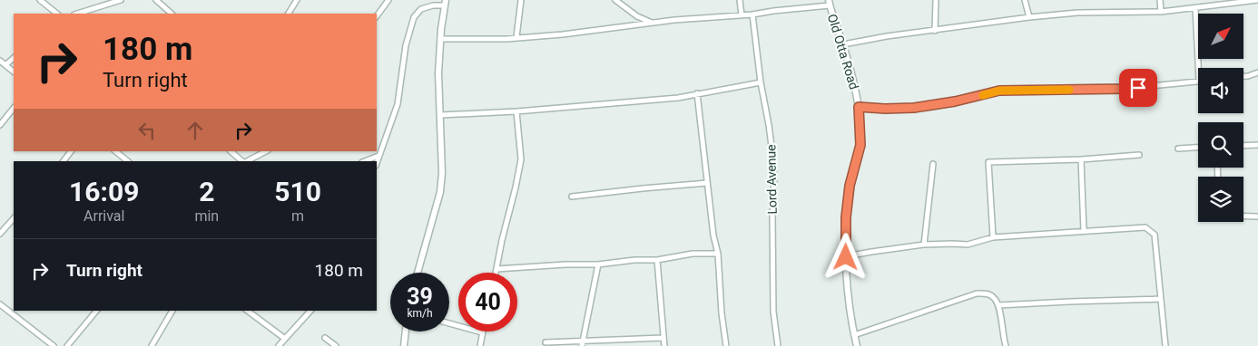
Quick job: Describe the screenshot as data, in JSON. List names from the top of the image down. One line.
{"streets":{"street":["Old Otta Road","Lord Avenue"]},"north":"top right","page":{"turn":["180 m","Turn right"],"eta":["16:09","Arrival","2","min","510","m"],"list":[{"name":"Turn right","value":"180 m"}],"speed":"39 km/h","limit":"40"}}
